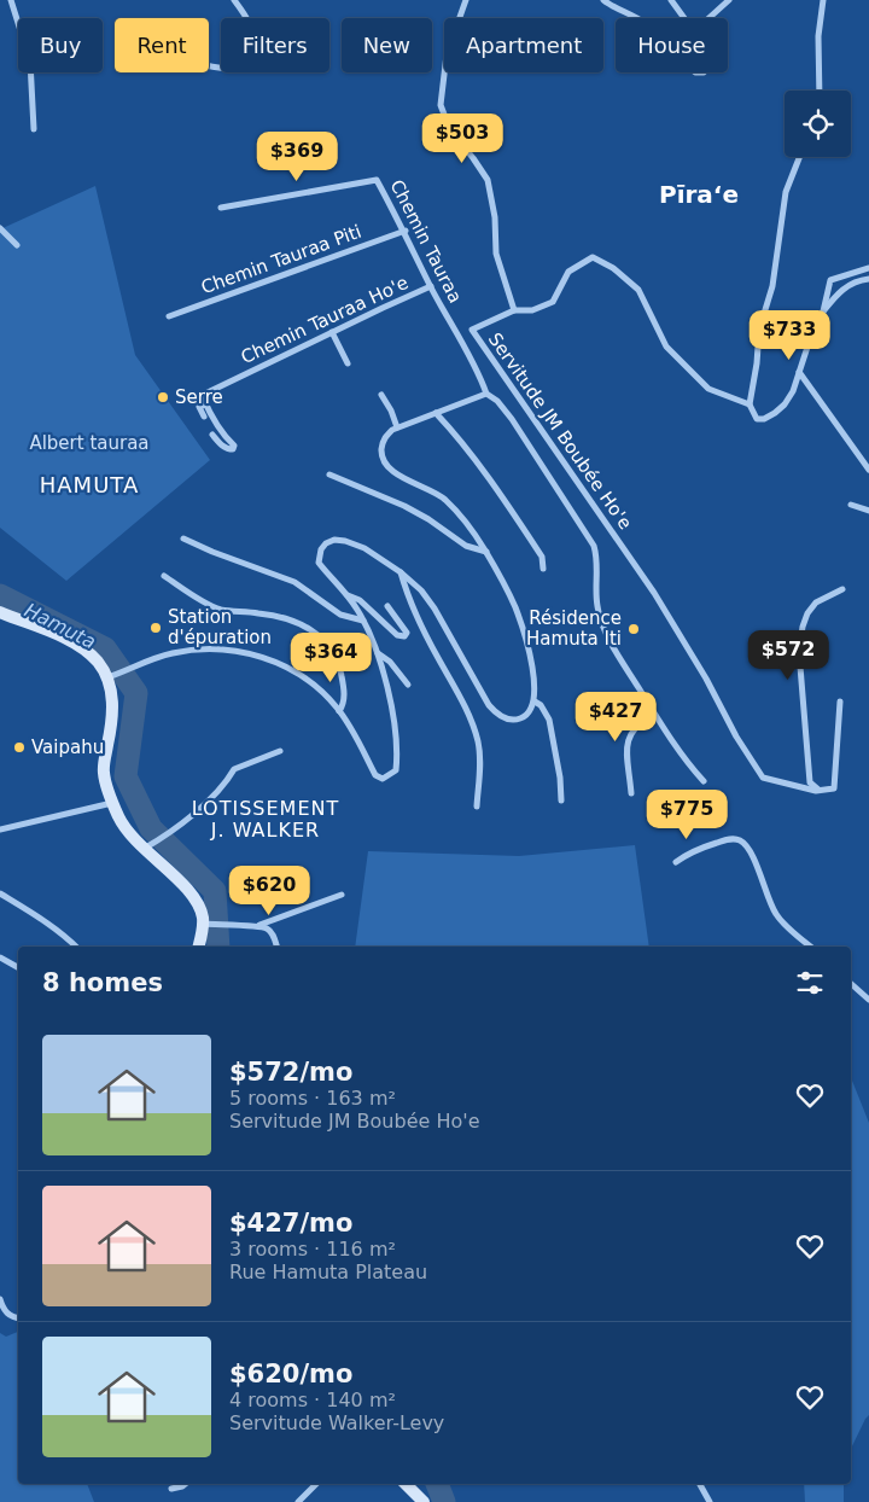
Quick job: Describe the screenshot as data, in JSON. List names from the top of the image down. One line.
{"streets":{"street":["Chemin Tauraa","Chemin Tauraa Piti","Chemin Tauraa Ho'e","Servitude JM Boubée Ho'e"]},"crossings":[["Chemin Tauraa","Chemin Tauraa Piti"],["Chemin Tauraa","Chemin Tauraa Ho'e"]],"districts":["Pīraʻe","HAMUTA","LOTISSEMENT J. WALKER"],"water":["Hamuta"],"parks":["Albert tauraa"],"places":["Serre","Station d'épuration","Résidence Hamuta Iti","Vaipahu"],"page":{"chip":["Buy","Rent","Filters","New","Apartment","House"],"price":["$503","$369","$733","$572","$364","$427","$775","$620"],"heading":"8 homes","list":[{"name":"$572/mo","note":"5 rooms · 163 m² · Servitude JM Boubée Ho'e"},{"name":"$427/mo","note":"3 rooms · 116 m² · Rue Hamuta Plateau"},{"name":"$620/mo","note":"4 rooms · 140 m² · Servitude Walker-Levy"}]}}
